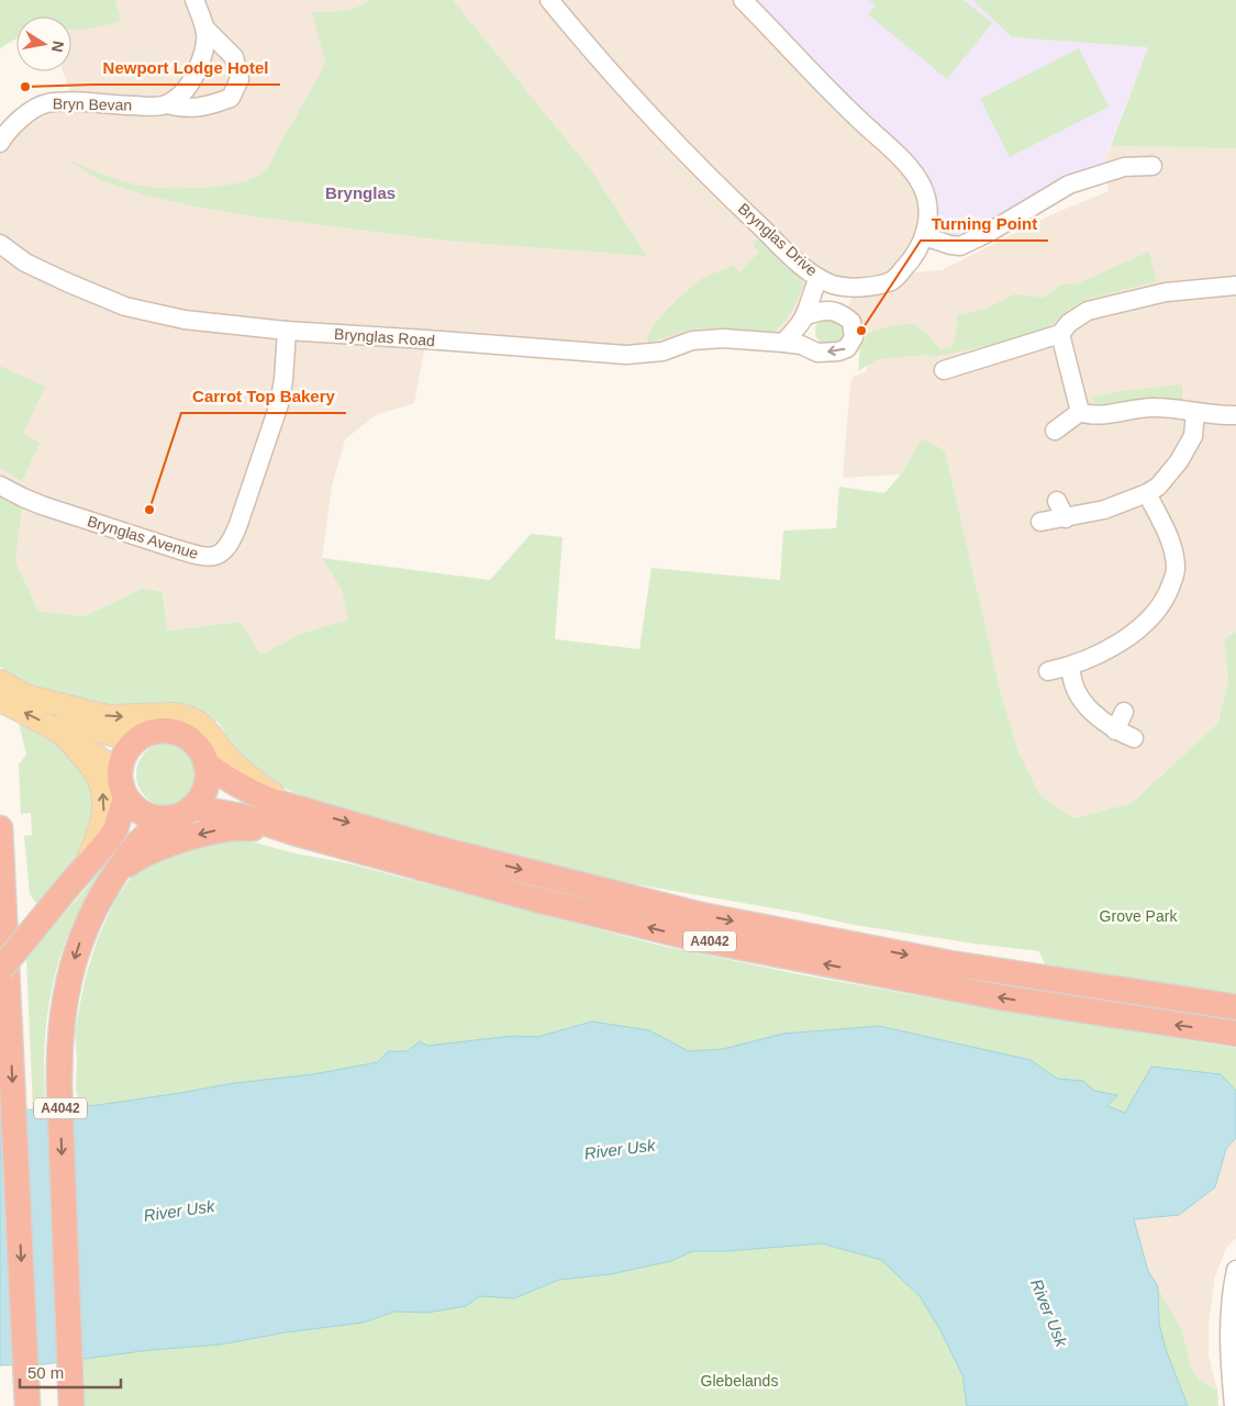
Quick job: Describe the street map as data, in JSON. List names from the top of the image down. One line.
{"streets":{"highway":["A4042"],"street":["Bryn Bevan","Brynglas Drive","Brynglas Road","Brynglas Avenue"]},"crossings":[["Brynglas Road","Brynglas Avenue"]],"districts":["Brynglas"],"water":["River Usk"],"parks":["Grove Park","Glebelands"],"places":["Newport Lodge Hotel","Turning Point","Carrot Top Bakery"],"scale_bar":"50 m","north":"right"}
